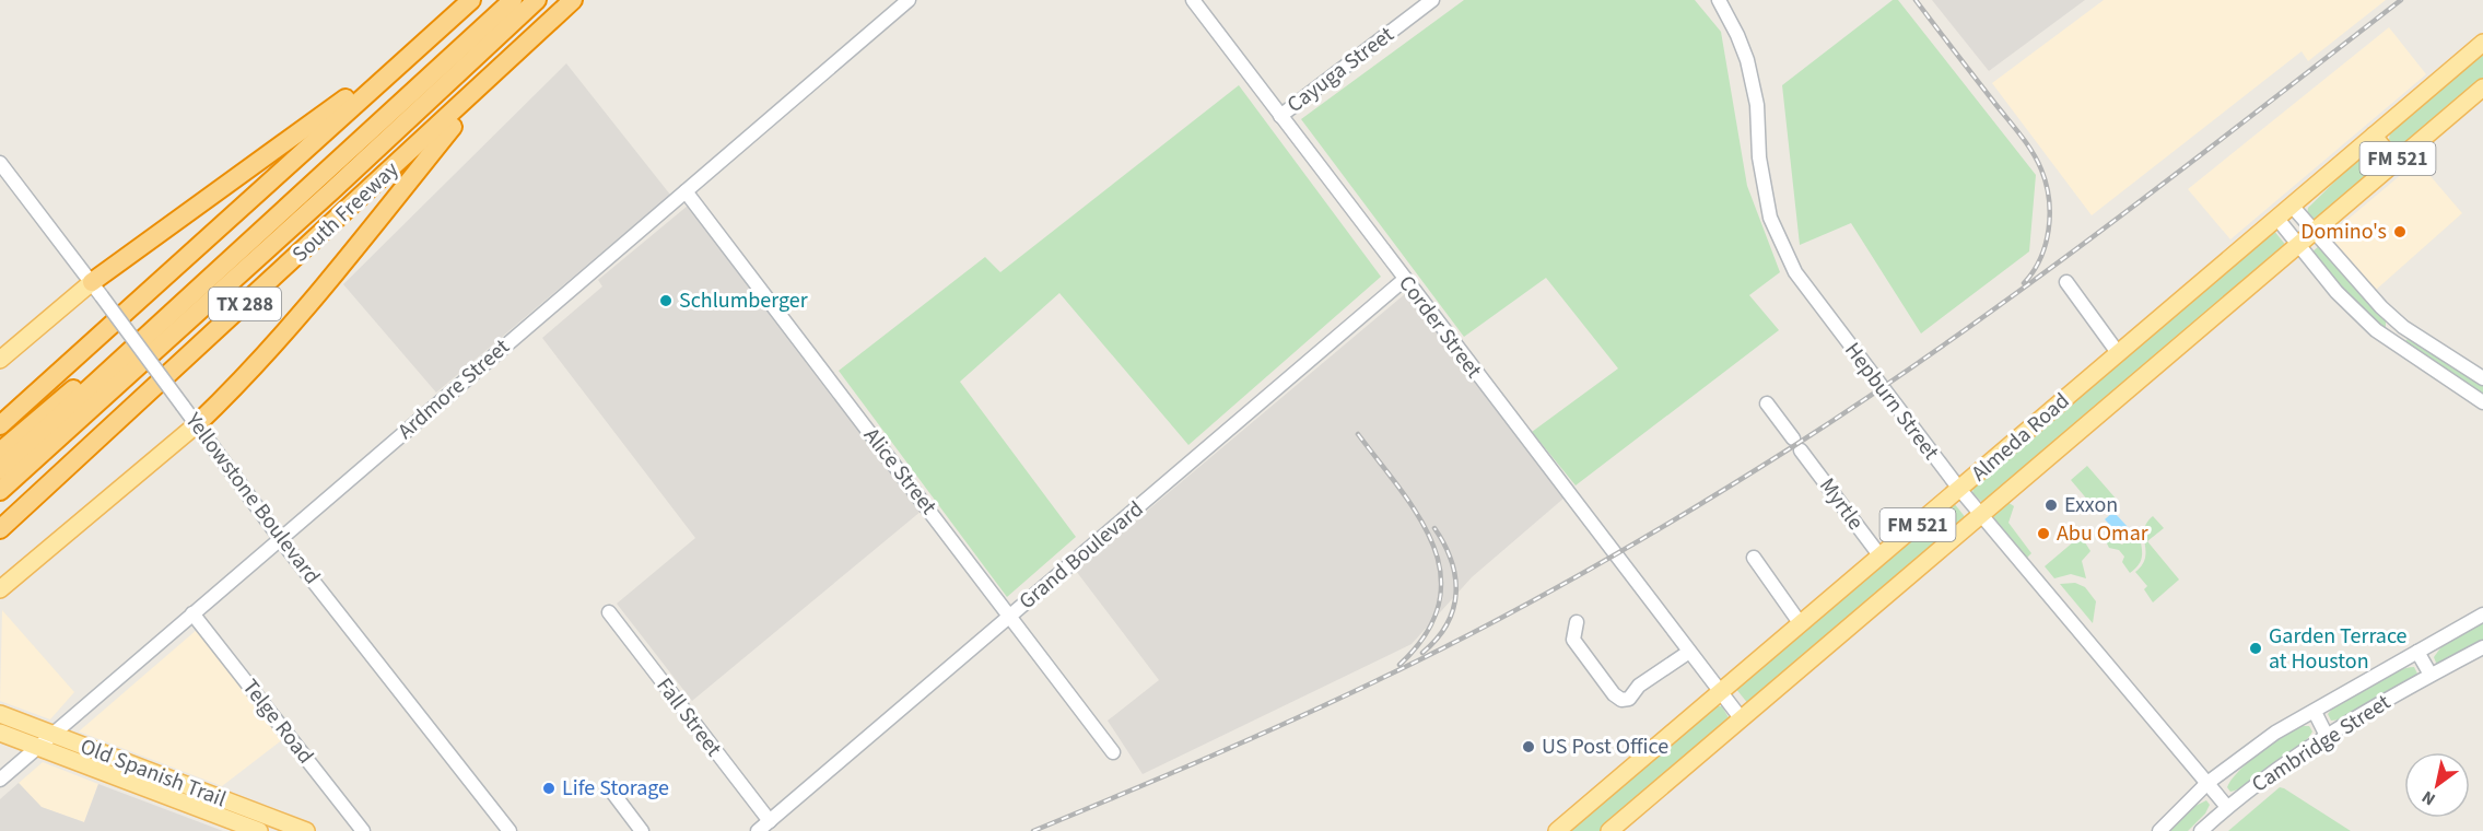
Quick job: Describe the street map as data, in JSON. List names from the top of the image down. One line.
{"streets":{"highway":["South Freeway","TX 288"],"main road":["FM 521","Almeda Road","Old Spanish Trail"],"street":["Cayuga Street","Corder Street","Ardmore Street","Hepburn Street","Alice Street","Yellowstone Boulevard","Myrtle","Grand Boulevard","Fall Street","Telge Road","Cambridge Street"]},"crossings":[["Cayuga Street","Corder Street"],["Corder Street","Almeda Road"],["Corder Street","Grand Boulevard"],["Ardmore Street","Alice Street"],["Ardmore Street","Yellowstone Boulevard"],["Ardmore Street","Telge Road"],["Ardmore Street","Old Spanish Trail"],["Hepburn Street","Almeda Road"],["Hepburn Street","Cambridge Street"],["Almeda Road","Myrtle"],["Alice Street","Grand Boulevard"],["Grand Boulevard","Fall Street"]],"places":["Domino's","Schlumberger","Exxon","Abu Omar","Garden Terrace at Houston","US Post Office","Life Storage"],"north":"bottom left"}
